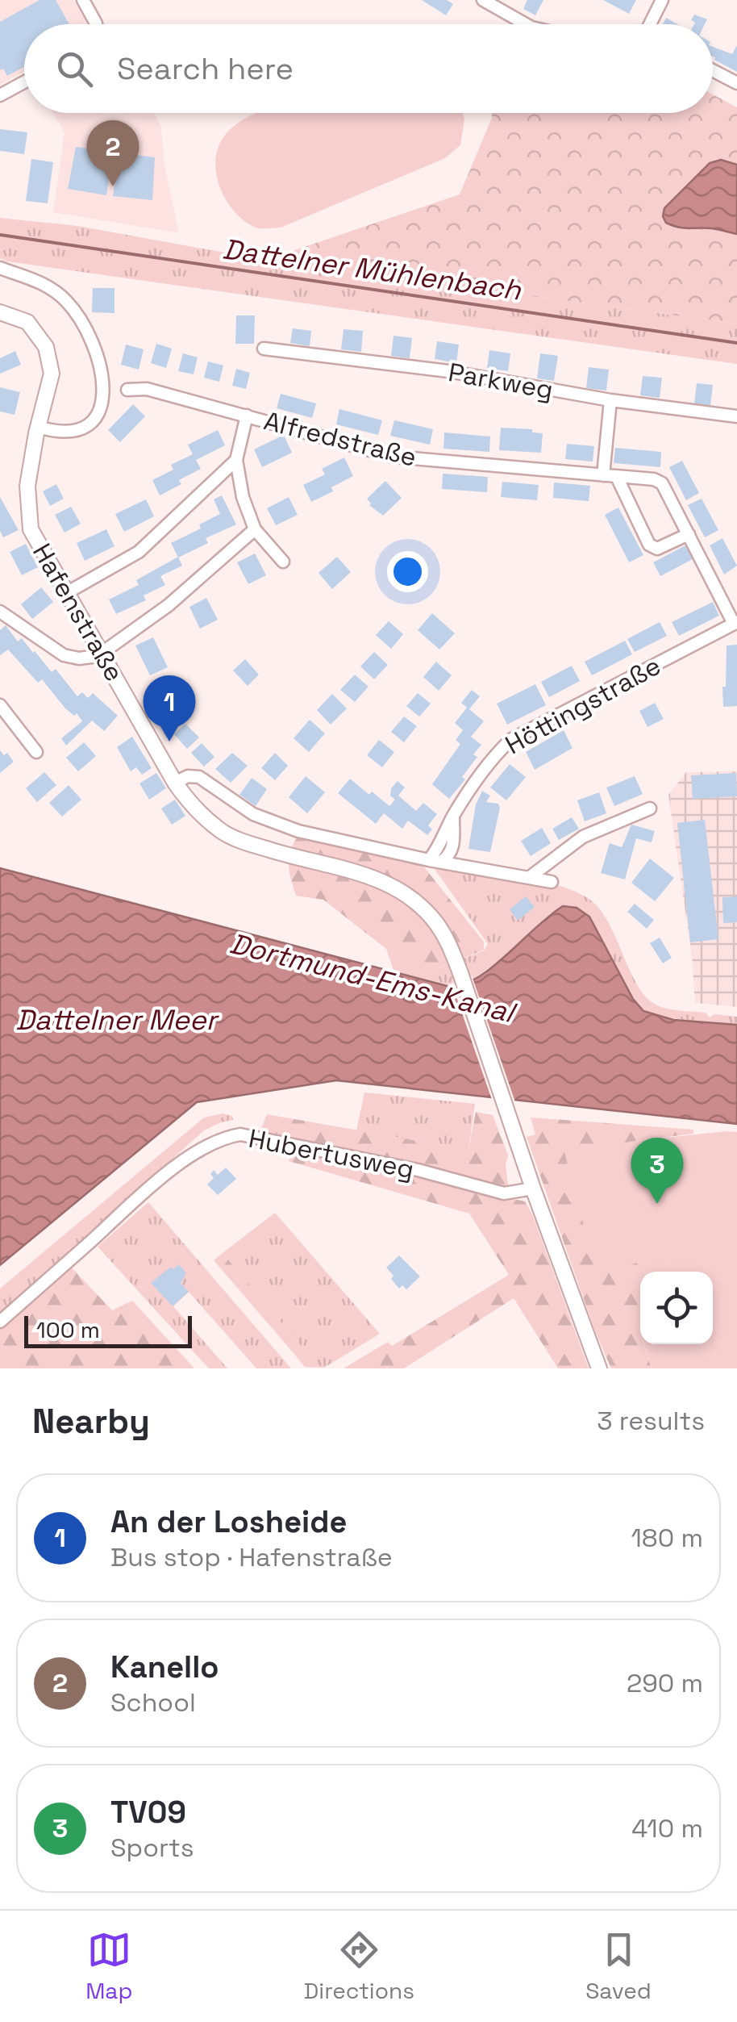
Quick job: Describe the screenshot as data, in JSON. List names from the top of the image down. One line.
{"streets":{"street":["Parkweg","Alfredstraße","Hafenstraße","Höttingstraße","Hubertusweg"]},"crossings":[["Alfredstraße","Höttingstraße"],["Hafenstraße","Hubertusweg"]],"water":["Dattelner Mühlenbach","Dortmund-Ems-Kanal","Dattelner Meer"],"scale_bar":"100 m","page":{"search":"Search here","pins":["2","1","3"],"scale":"100 m","heading":["Nearby","3 results"],"list":[{"mark":"1","name":"An der Losheide","note":"Bus stop · Hafenstraße","value":"180 m"},{"mark":"2","name":"Kanello","note":"School","value":"290 m"},{"mark":"3","name":"TV09","note":"Sports","value":"410 m"}],"nav":["Map","Directions","Saved"]}}
